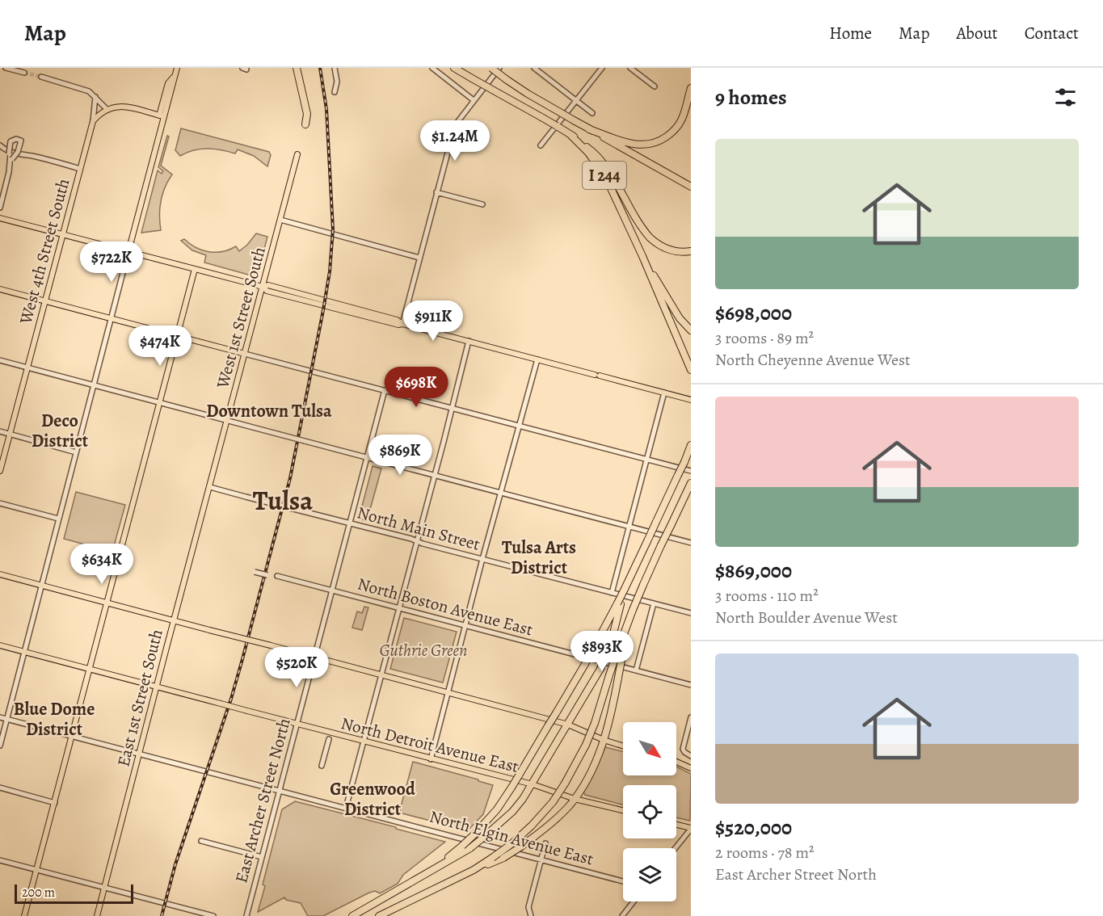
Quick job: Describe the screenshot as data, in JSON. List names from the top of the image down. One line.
{"streets":{"highway":["I 244"],"main road":["West 4th Street South","West 1st Street South","East 1st Street South","North Detroit Avenue East"],"street":["North Main Street","North Boston Avenue East","East Archer Street North","North Elgin Avenue East"]},"crossings":[["West 1st Street South","North Main Street"],["West 1st Street South","East 1st Street South"],["North Main Street","East 1st Street South"],["North Main Street","East Archer Street North"],["North Boston Avenue East","East Archer Street North"],["East 1st Street South","North Detroit Avenue East"],["East 1st Street South","North Elgin Avenue East"],["North Detroit Avenue East","East Archer Street North"],["East Archer Street North","North Elgin Avenue East"]],"districts":["Downtown Tulsa","Deco District","Tulsa","Tulsa Arts District","Blue Dome District","Greenwood District"],"parks":["Guthrie Green"],"scale_bar":"200 m","north":"bottom right","page":{"header":"Map","nav":["Home","Map","About","Contact"],"heading":"9 homes","price":["$1.24M","$722K","$911K","$474K","$698K","$869K","$634K","$893K","$520K"],"list":[{"name":"$698,000","note":"3 rooms · 89 m² · North Cheyenne Avenue West"},{"name":"$869,000","note":"3 rooms · 110 m² · North Boulder Avenue West"},{"name":"$520,000","note":"2 rooms · 78 m² · East Archer Street North"}],"scale":"200 m"}}
